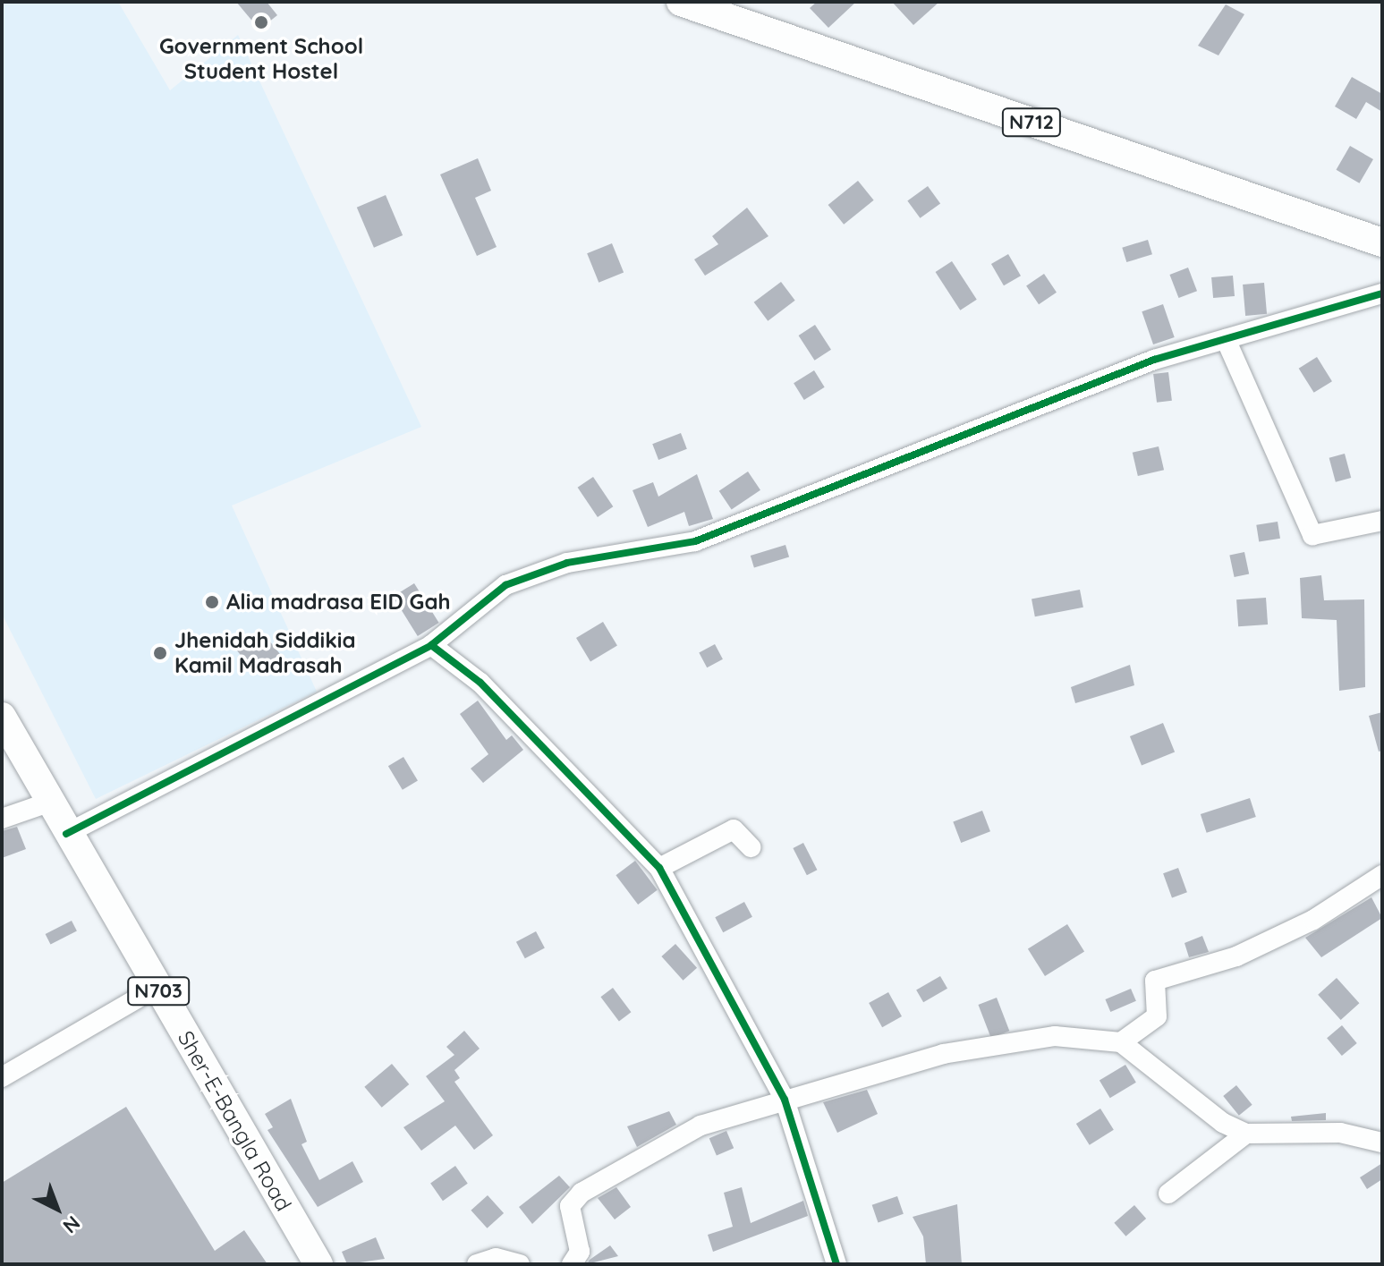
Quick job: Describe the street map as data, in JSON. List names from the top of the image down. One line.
{"streets":{"highway":["N712","N703","Sher-E-Bangla Road"]},"places":["Government School Student Hostel","Alia madrasa EID Gah","Jhenidah Siddikia Kamil Madrasah"],"north":"bottom right"}
